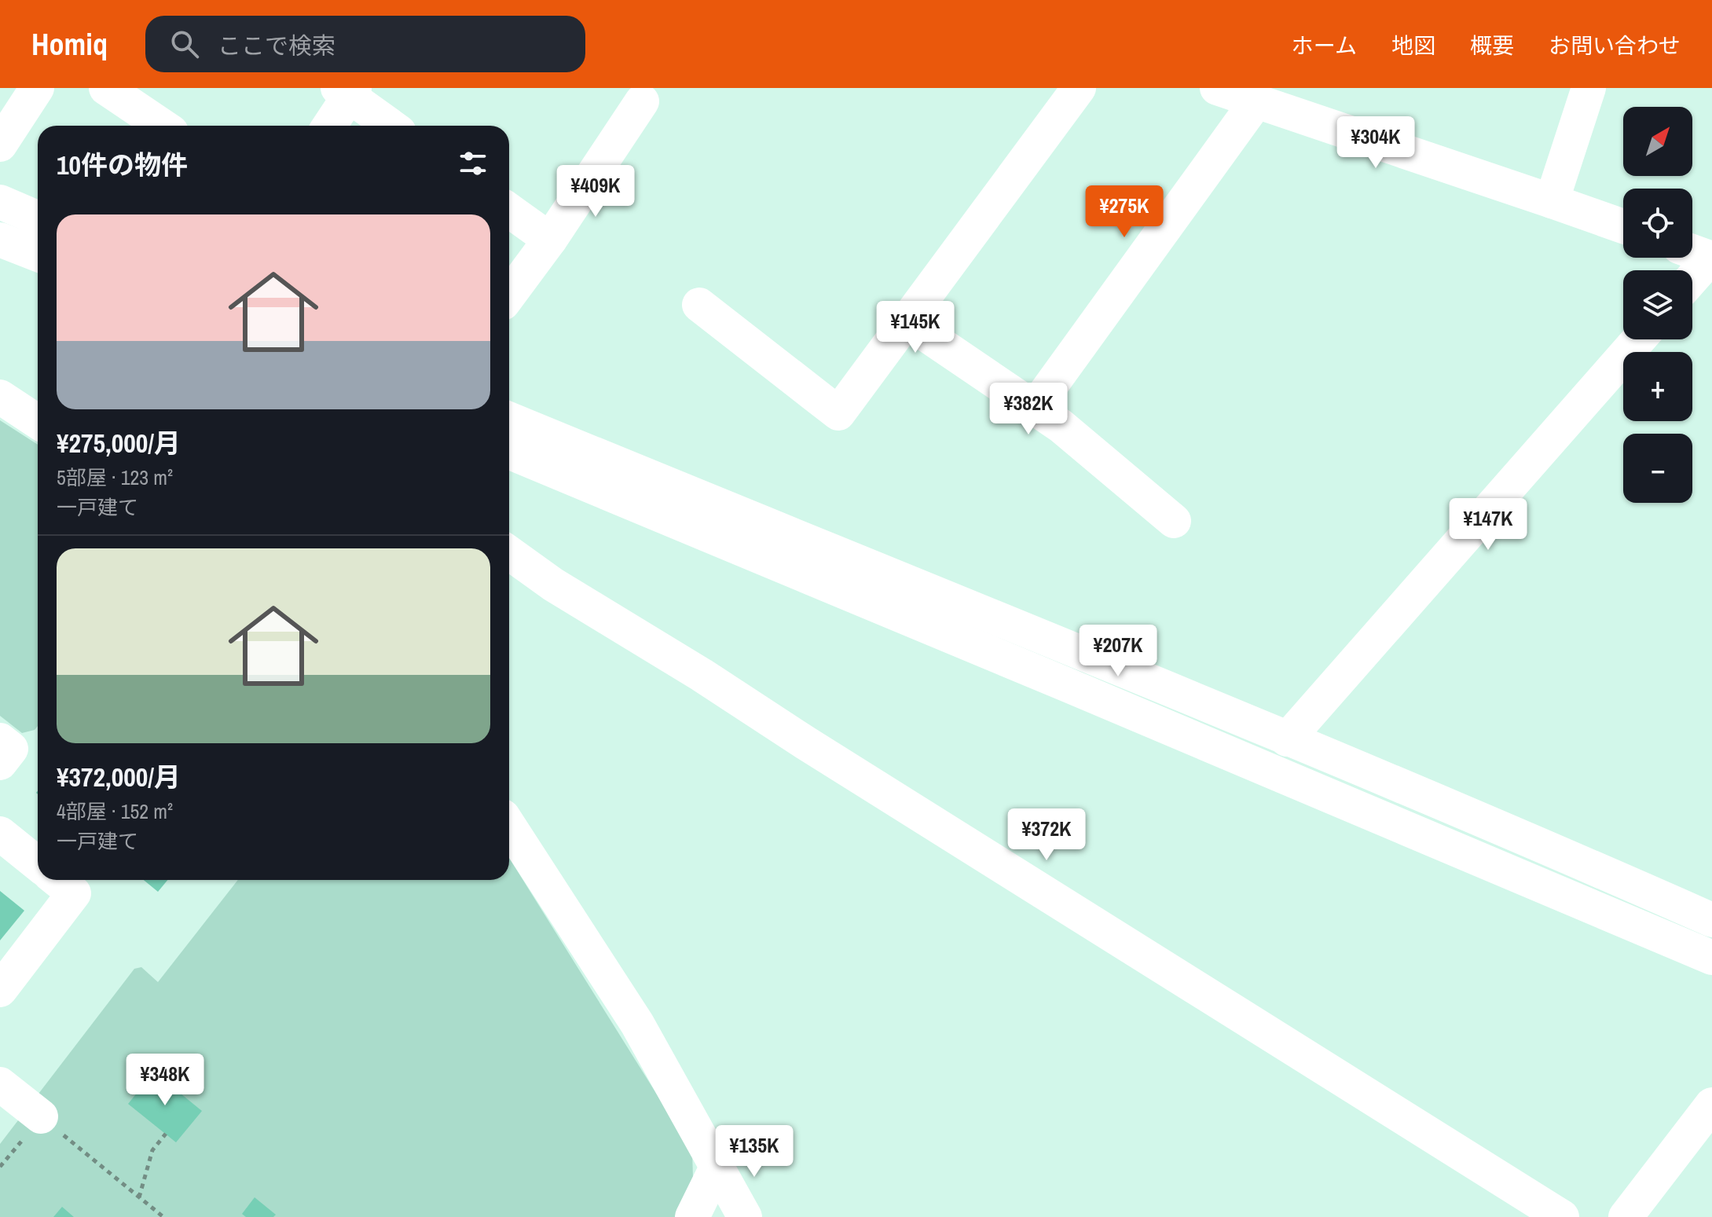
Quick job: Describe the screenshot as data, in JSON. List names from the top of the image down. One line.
{"north":"top right","page":{"header":"Homiq","search":"ここで検索","nav":["ホーム","地図","概要","お問い合わせ"],"map_buttons":["+","−"],"price":["¥304K","¥409K","¥275K","¥145K","¥382K","¥147K","¥207K","¥372K","¥348K","¥135K"],"heading":"10件の物件","list":[{"name":"¥275,000/月","note":"5部屋 · 123 m² · 一戸建て"},{"name":"¥372,000/月","note":"4部屋 · 152 m² · 一戸建て"}]}}
